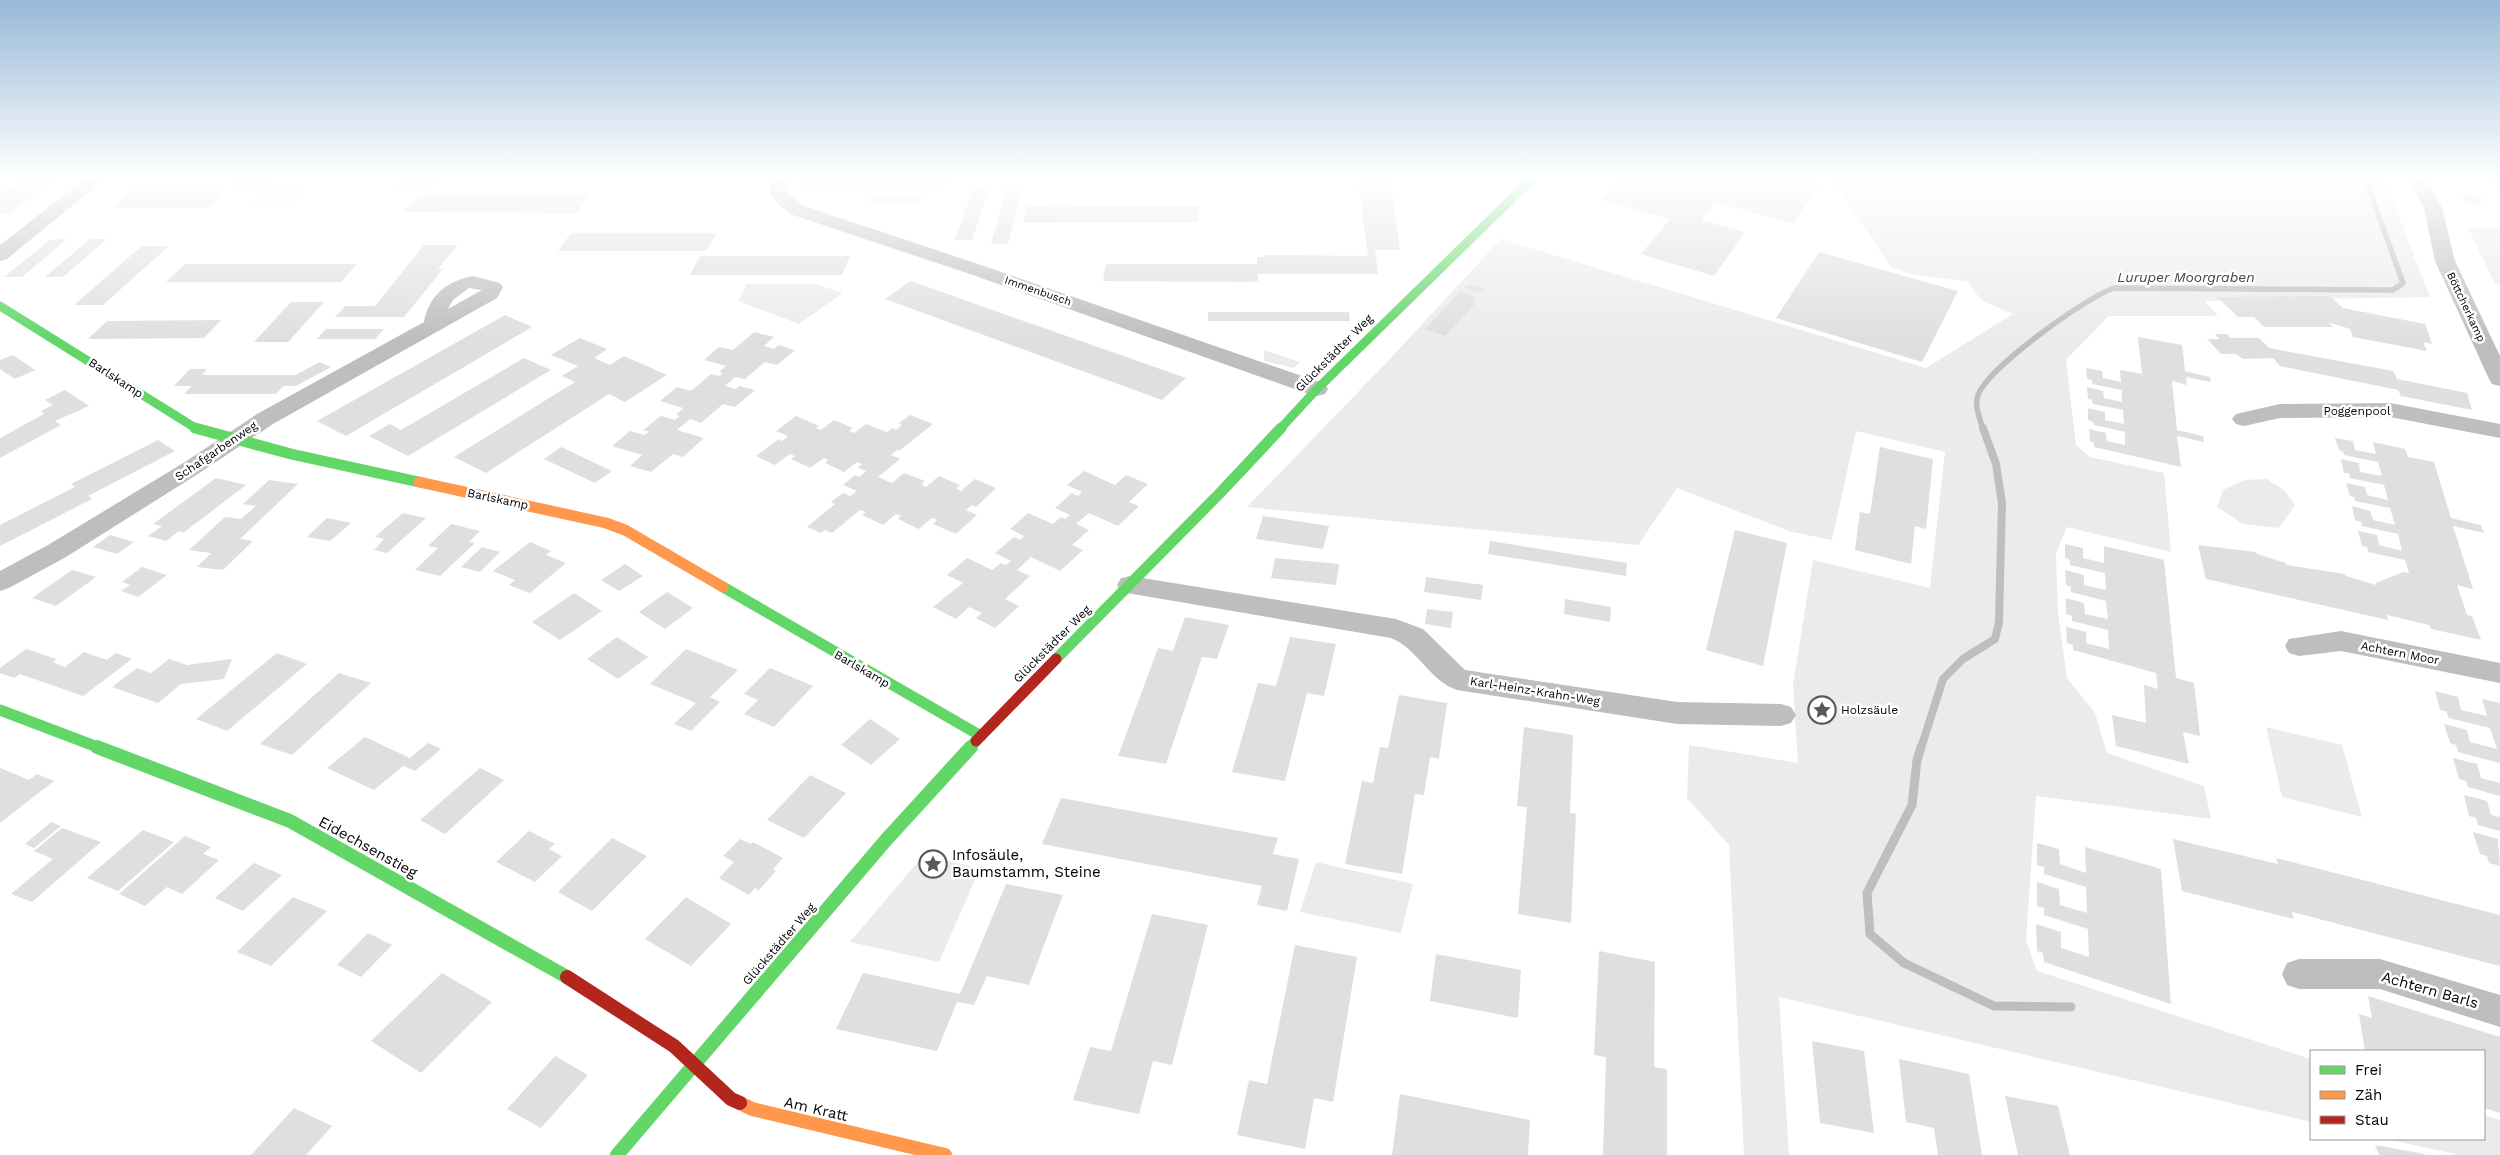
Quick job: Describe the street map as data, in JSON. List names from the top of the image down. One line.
{"streets":{"street":["Immenbusch","Böttcherkamp","Glückstädter Weg","Barlskamp","Poggenpool","Schafgarbenweg","Achtern Moor","Karl-Heinz-Krahn-Weg","Eidechsenstieg","Achtern Barls","Am Kratt"]},"crossings":[["Immenbusch","Glückstädter Weg"],["Glückstädter Weg","Barlskamp"],["Glückstädter Weg","Karl-Heinz-Krahn-Weg"],["Glückstädter Weg","Eidechsenstieg"],["Glückstädter Weg","Am Kratt"],["Barlskamp","Schafgarbenweg"],["Eidechsenstieg","Am Kratt"]],"water":["Luruper Moorgraben"],"places":{"place":["Holzsäule","Infosäule, Baumstamm, Steine"]},"legend":["Frei","Zäh","Stau"]}
